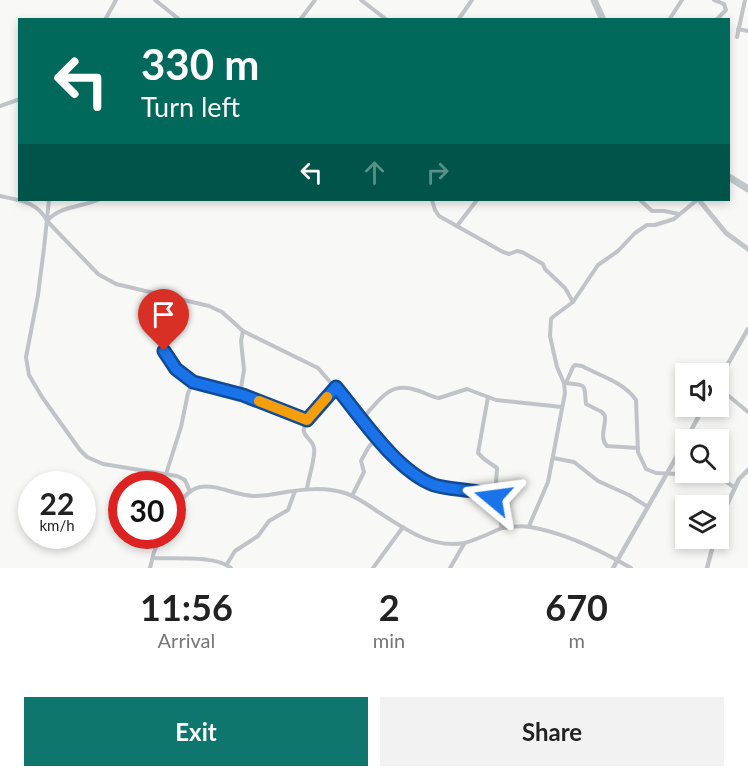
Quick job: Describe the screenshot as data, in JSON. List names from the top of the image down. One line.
{"page":{"turn":["330 m","Turn left"],"speed":"22 km/h","limit":"30","eta":["11:56","Arrival","2","min","670","m"],"buttons":["Exit","Share"]}}
